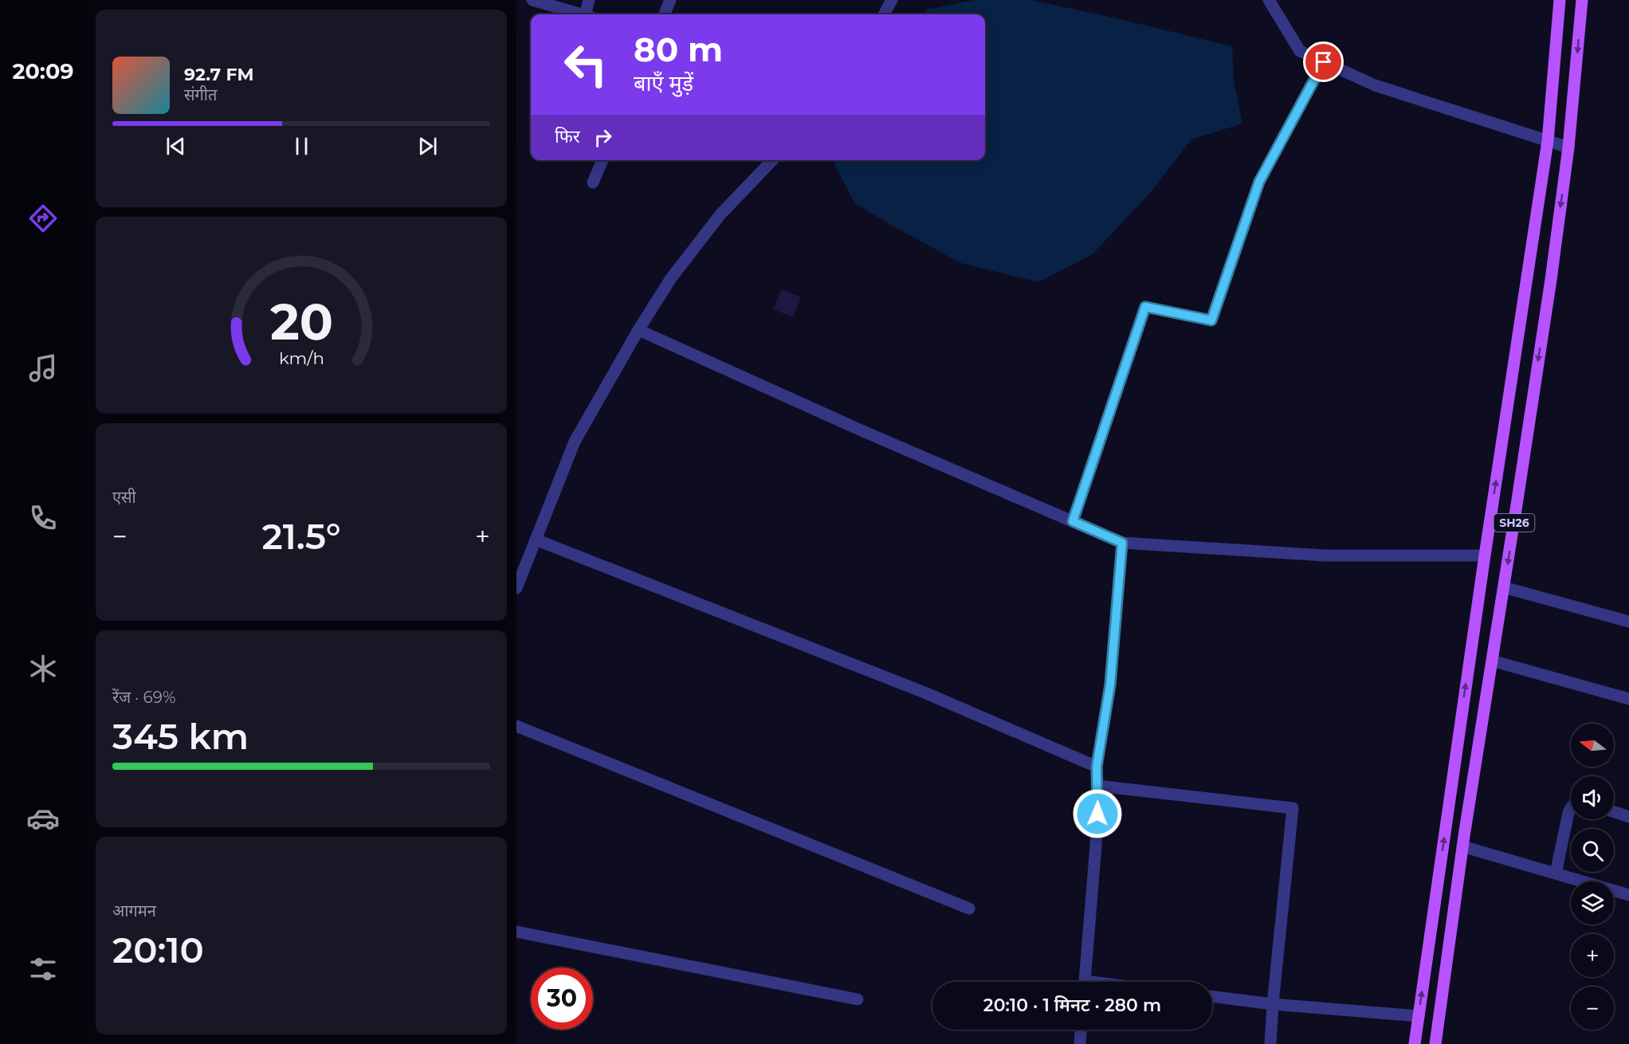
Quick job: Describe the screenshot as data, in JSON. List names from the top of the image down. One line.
{"streets":{"main road":["SH26"]},"north":"left","page":{"tabs":"20:09","turn":["80 m","बाएँ मुड़ें"],"song":["92.7 FM","संगीत"],"then":"फिर","tile":["एसी",["रेंज · 69%","345 km"],["आगमन","20:10"]],"heat":["−","21.5°","+"],"map_buttons":["+","−"],"limit":"30","trip":"20:10 · 1 मिनट · 280 m","gauge":["20","km/h"]}}
